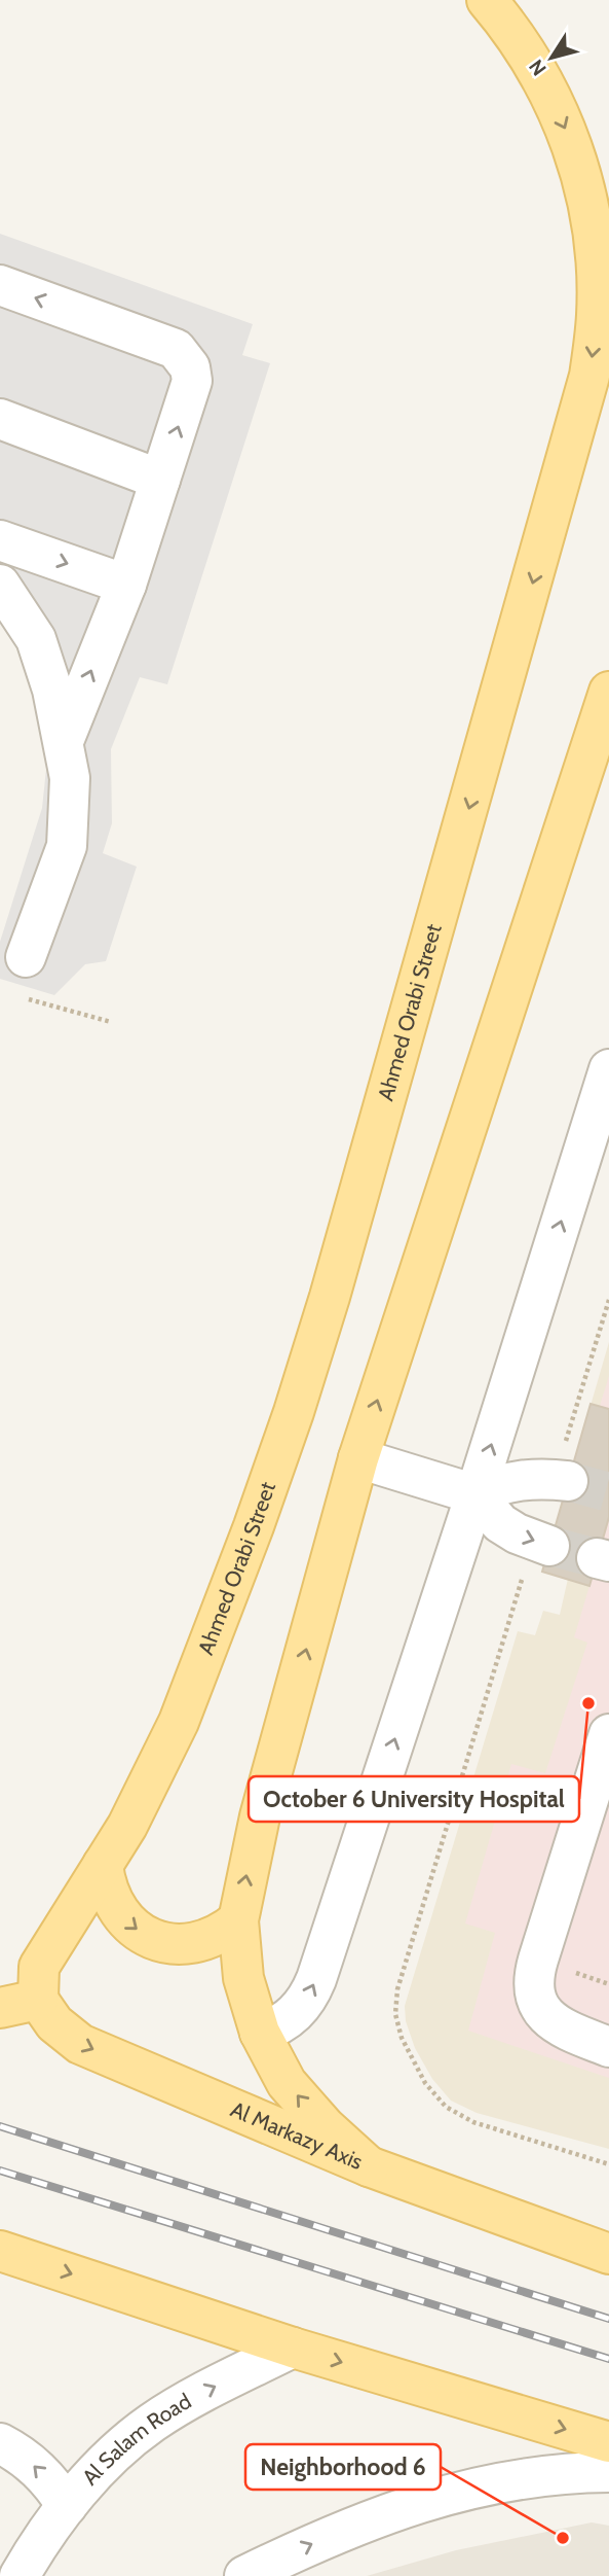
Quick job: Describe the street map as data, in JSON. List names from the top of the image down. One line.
{"streets":{"main road":["Ahmed Orabi Street","Al Markazy Axis"],"street":["Al Salam Road"]},"crossings":[["Ahmed Orabi Street","Al Markazy Axis"]],"places":["October 6 University Hospital","Neighborhood 6"],"north":"bottom left"}
